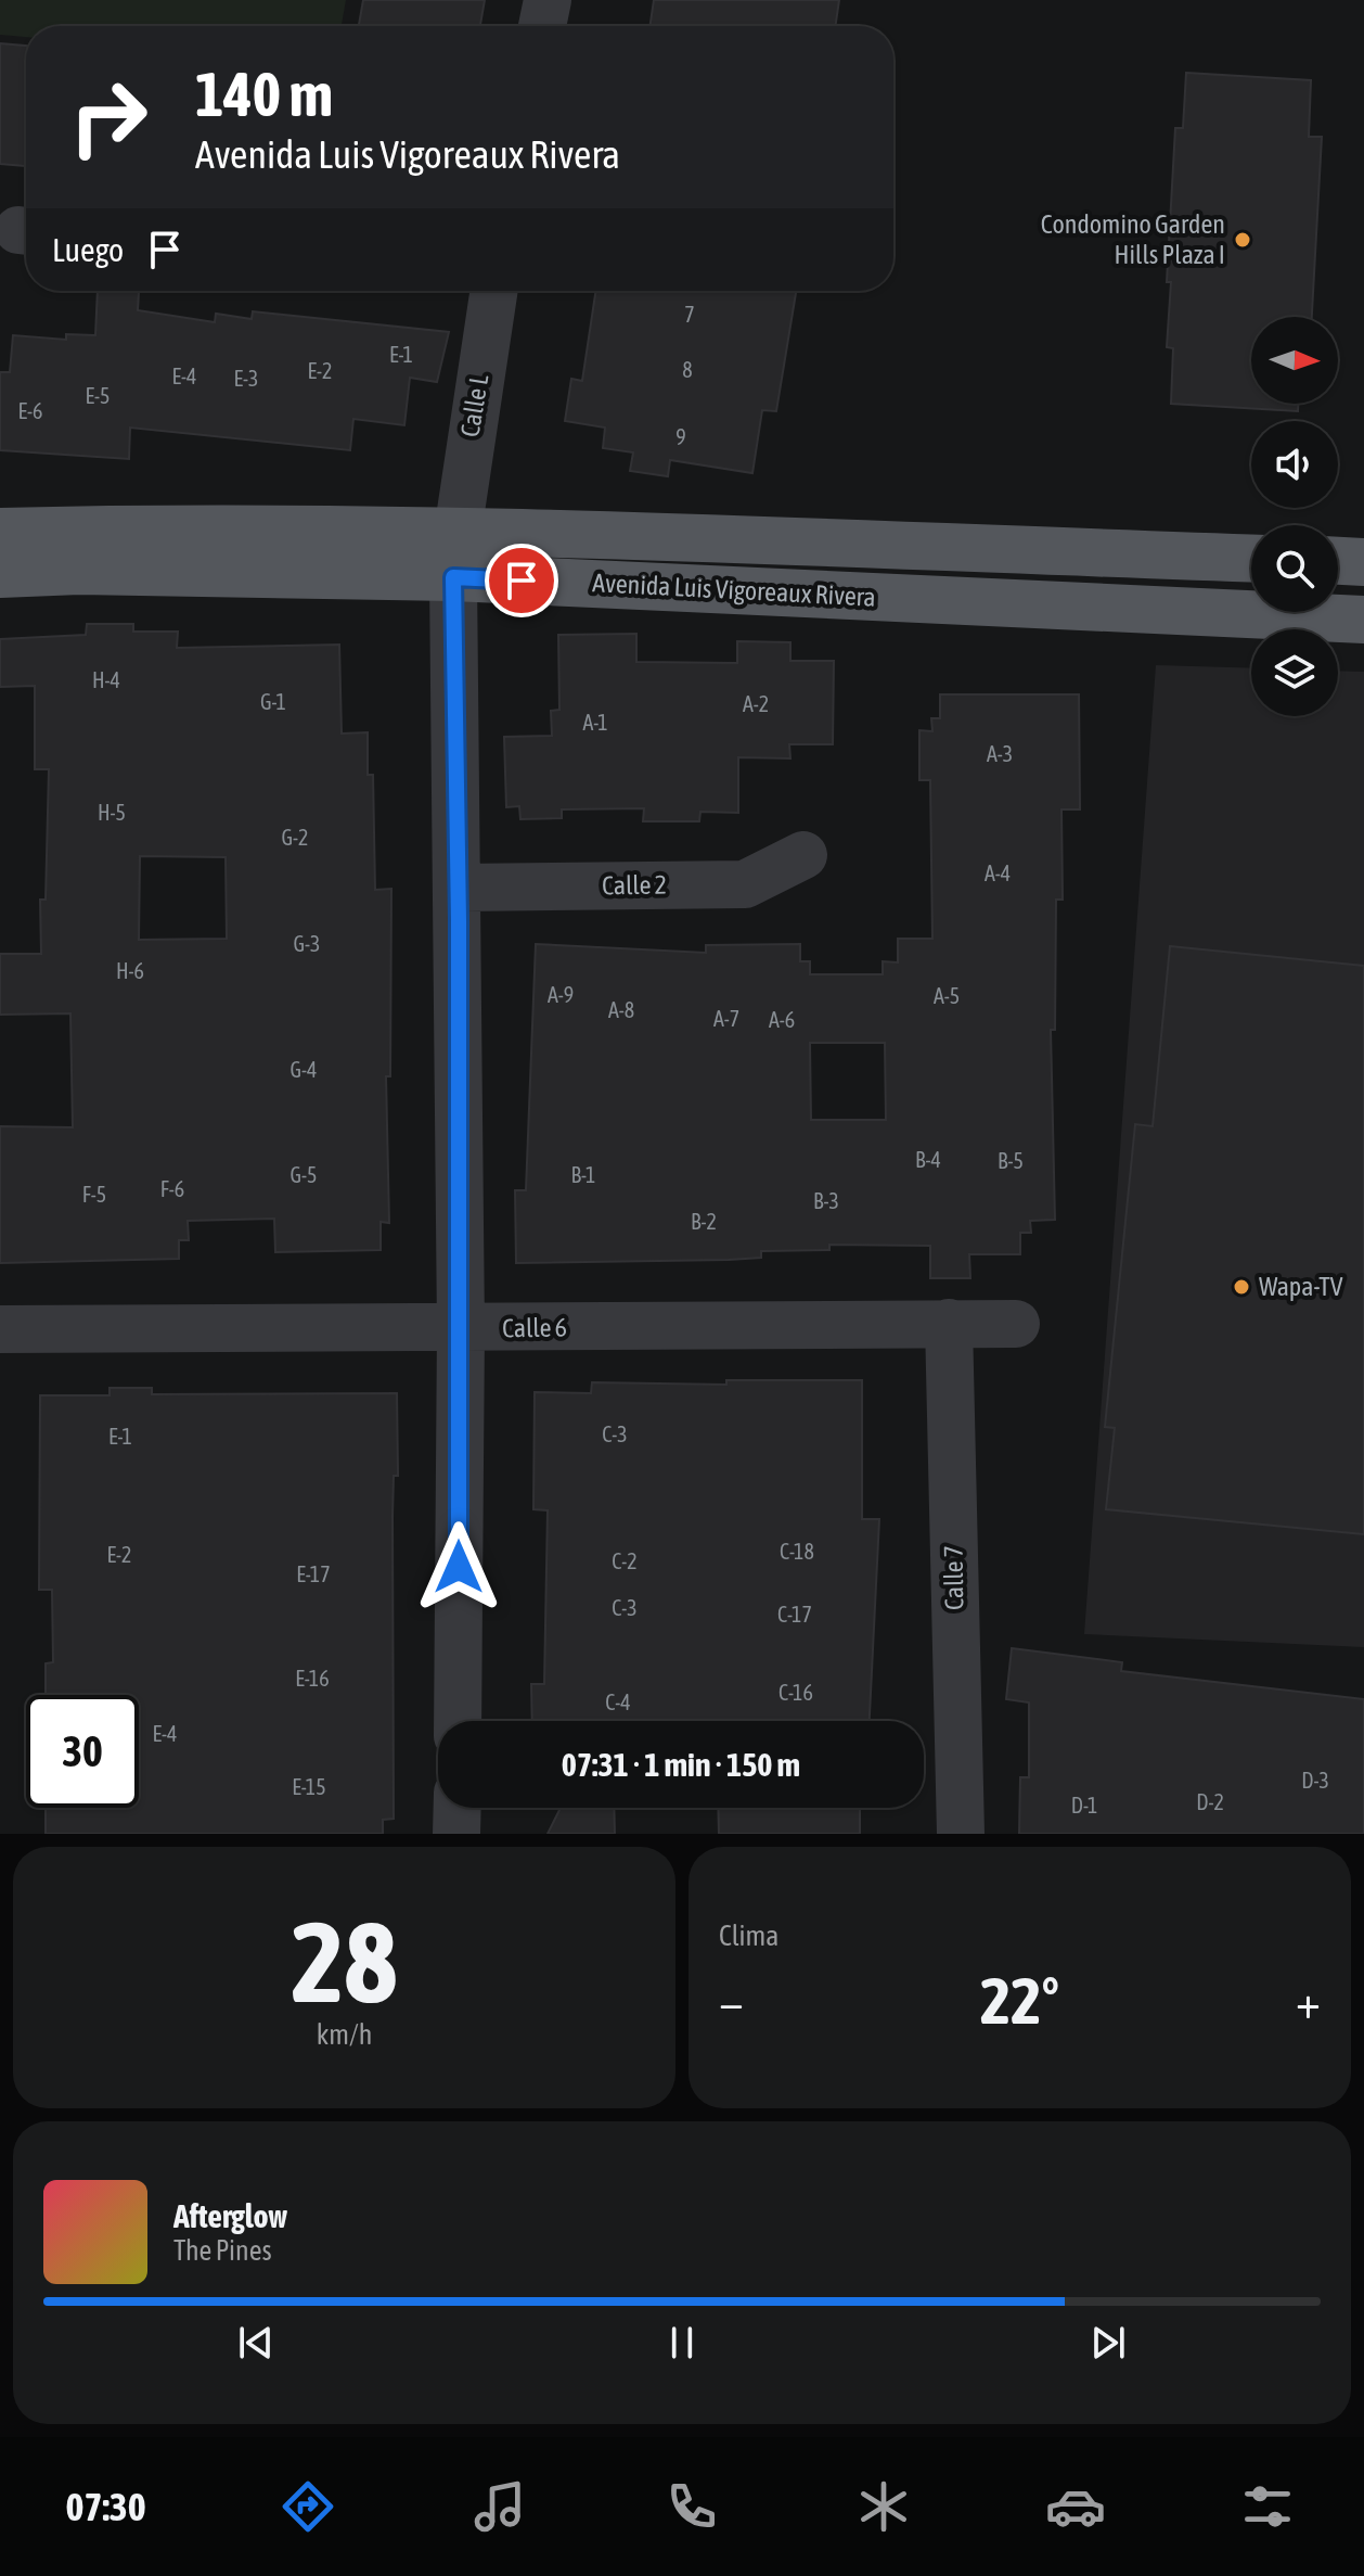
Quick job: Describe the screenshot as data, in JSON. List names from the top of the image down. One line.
{"streets":{"main road":["Avenida Luis Vigoreaux Rivera"],"street":["Calle L","Calle 2","Calle 6","Calle 7"]},"crossings":[["Calle L","Avenida Luis Vigoreaux Rivera"],["Calle L","Calle 2"],["Calle L","Calle 6"],["Calle 6","Calle 7"]],"places":["Condomino Garden Hills Plaza I","Wapa-TV"],"house_numbers":["7","E-1","8","E-2","E-4","E-3","E-5","E-6","9","H-4","G-1","A-2","A-1","A-3","H-5","G-2","A-4","G-3","H-6","A-9","A-5","A-8","A-7","A-6","G-4","B-4","B-5","G-5","B-1","F-6","F-5","B-3","B-2","C-3","E-1","C-18","E-2","C-2","E-17","C-3","C-17","E-16","C-16","C-4","E-4","D-3","E-15","D-2","D-1"],"north":"right","page":{"turn":["140 m","Avenida Luis Vigoreaux Rivera"],"then":"Luego","limit":"30","trip":"07:31 · 1 min · 150 m","tile":[["28","km/h"],"Clima"],"heat":["−","22°","+"],"song":["Afterglow","The Pines"],"tabs":"07:30"}}
